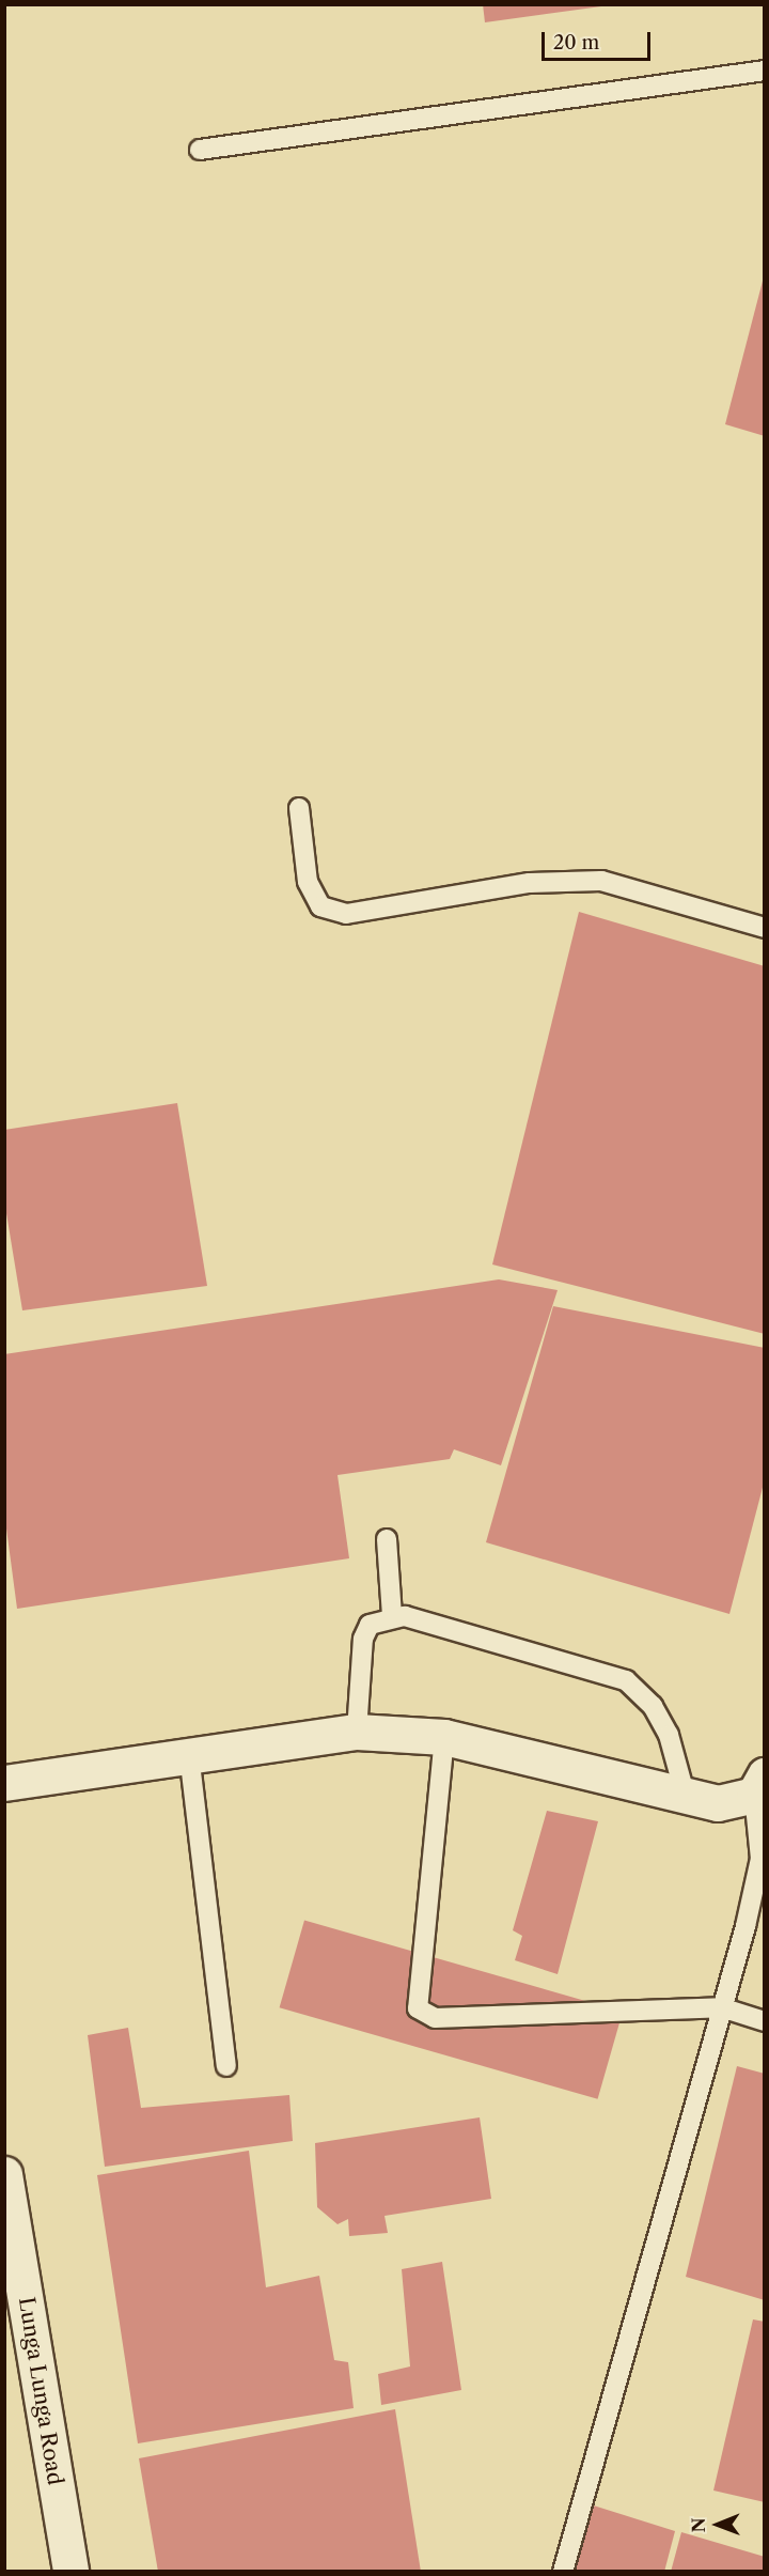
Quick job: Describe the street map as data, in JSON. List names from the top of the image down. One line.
{"streets":{"street":["Lunga Lunga Road"]},"scale_bar":"20 m","north":"left"}
